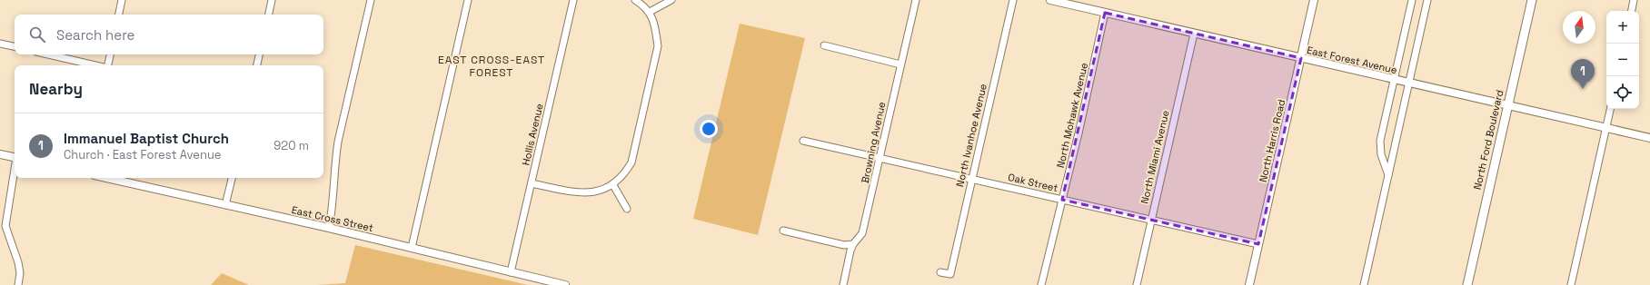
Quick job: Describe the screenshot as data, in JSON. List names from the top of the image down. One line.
{"streets":{"main road":["North Ford Boulevard"],"street":["East Forest Avenue","North Mohawk Avenue","Hollis Avenue","North Ivanhoe Avenue","North Harris Road","Browning Avenue","North Miami Avenue","Oak Street","East Cross Street"]},"crossings":[["East Forest Avenue","North Mohawk Avenue"],["East Forest Avenue","North Ford Boulevard"],["East Forest Avenue","North Harris Road"],["East Forest Avenue","North Miami Avenue"],["North Mohawk Avenue","Oak Street"],["Hollis Avenue","East Cross Street"],["North Ivanhoe Avenue","Oak Street"],["North Harris Road","Oak Street"],["Browning Avenue","Oak Street"],["North Miami Avenue","Oak Street"]],"districts":["EAST CROSS-EAST FOREST"],"north":"top","page":{"map_buttons":["+","−"],"search":"Search here","pins":"1","heading":"Nearby","list":[{"mark":"1","name":"Immanuel Baptist Church","note":"Church · East Forest Avenue","value":"920 m"}]}}
